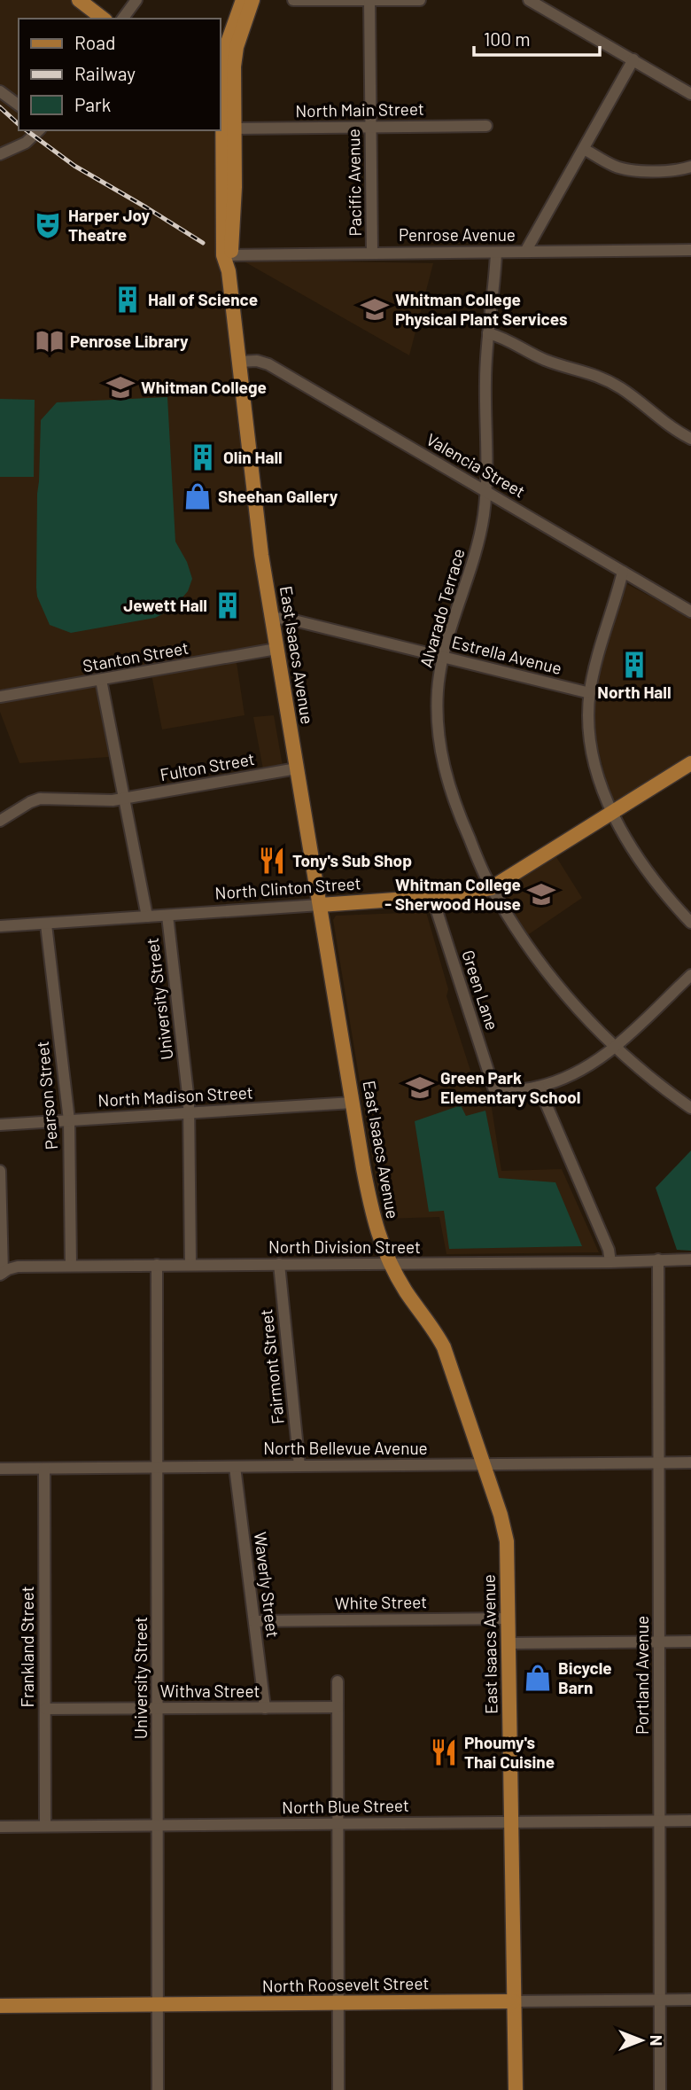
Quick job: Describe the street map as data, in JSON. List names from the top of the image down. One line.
{"streets":{"main road":["East Isaacs Avenue","North Clinton Street","North Roosevelt Street"],"street":["North Main Street","Pacific Avenue","Penrose Avenue","Valencia Street","Alvarado Terrace","Estrella Avenue","Stanton Street","Fulton Street","Green Lane","University Street","Pearson Street","North Madison Street","North Division Street","Fairmont Street","North Bellevue Avenue","Waverly Street","White Street","Frankland Street","Portland Avenue","Withva Street","North Blue Street"]},"crossings":[["North Main Street","Pacific Avenue"],["North Main Street","East Isaacs Avenue"],["Pacific Avenue","Penrose Avenue"],["Penrose Avenue","Alvarado Terrace"],["Penrose Avenue","East Isaacs Avenue"],["Valencia Street","Alvarado Terrace"],["Valencia Street","East Isaacs Avenue"],["Alvarado Terrace","Estrella Avenue"],["Alvarado Terrace","North Clinton Street"],["East Isaacs Avenue","Estrella Avenue"],["East Isaacs Avenue","Stanton Street"],["East Isaacs Avenue","Fulton Street"],["East Isaacs Avenue","North Clinton Street"],["East Isaacs Avenue","North Madison Street"],["East Isaacs Avenue","North Division Street"],["East Isaacs Avenue","North Bellevue Avenue"],["East Isaacs Avenue","White Street"],["East Isaacs Avenue","North Blue Street"],["East Isaacs Avenue","North Roosevelt Street"],["Stanton Street","University Street"],["Fulton Street","University Street"],["North Clinton Street","Green Lane"],["North Clinton Street","University Street"],["North Clinton Street","Pearson Street"],["University Street","North Madison Street"],["University Street","North Division Street"],["University Street","North Bellevue Avenue"],["University Street","Withva Street"],["University Street","North Blue Street"],["University Street","North Roosevelt Street"],["Pearson Street","North Madison Street"],["Pearson Street","North Division Street"],["North Division Street","Fairmont Street"],["North Division Street","Portland Avenue"],["Fairmont Street","North Bellevue Avenue"],["North Bellevue Avenue","Waverly Street"],["North Bellevue Avenue","Frankland Street"],["North Bellevue Avenue","Portland Avenue"],["Waverly Street","White Street"],["Waverly Street","Withva Street"],["Frankland Street","Withva Street"],["Frankland Street","North Blue Street"],["Portland Avenue","North Blue Street"],["Portland Avenue","North Roosevelt Street"]],"places":{"theatre":["Harper Joy Theatre"],"building":["Hall of Science","Olin Hall","Jewett Hall","North Hall"],"school or university":["Whitman College Physical Plant Services","Whitman College","Whitman College - Sherwood House","Green Park Elementary School"],"library":["Penrose Library"],"shop":["Sheehan Gallery","Bicycle Barn"],"restaurant":["Tony's Sub Shop","Phoumy's Thai Cuisine"]},"legend":["Road","Railway","Park"],"scale_bar":"100 m","north":"right"}
